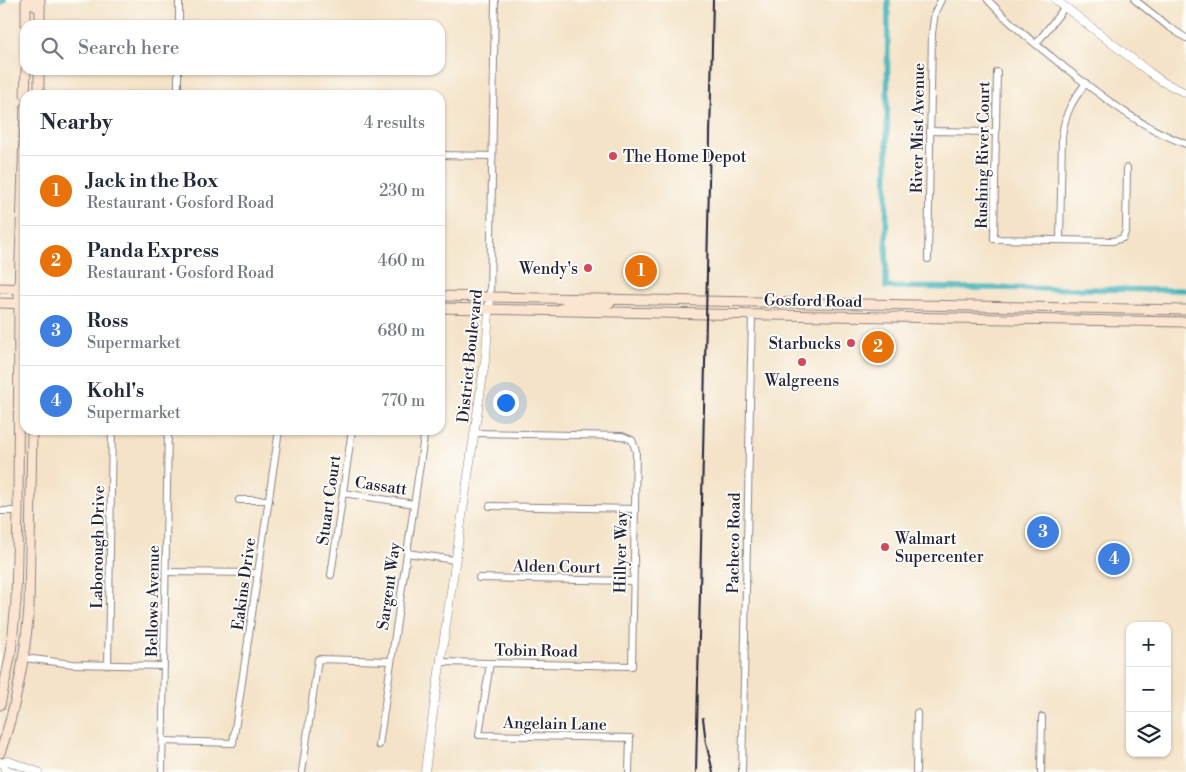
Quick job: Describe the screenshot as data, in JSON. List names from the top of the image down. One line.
{"streets":{"main road":["Gosford Road"],"street":["River Mist Avenue","Rushing River Court","District Boulevard","Cassatt","Stuart Court","Pacheco Road","Laborough Drive","Hillyer Way","Alden Court","Eakins Drive","Sargent Way","Bellows Avenue","Tobin Road","Angelain Lane"]},"crossings":[["Gosford Road","District Boulevard"],["Gosford Road","Pacheco Road"],["District Boulevard","Hillyer Way"],["District Boulevard","Tobin Road"],["Cassatt","Stuart Court"],["Cassatt","Sargent Way"],["Hillyer Way","Alden Court"],["Hillyer Way","Tobin Road"],["Eakins Drive","Bellows Avenue"],["Tobin Road","Angelain Lane"]],"places":["The Home Depot","Wendy's","Starbucks","Walgreens","Walmart Supercenter"],"page":{"search":"Search here","heading":["Nearby","4 results"],"list":[{"mark":"1","name":"Jack in the Box","note":"Restaurant · Gosford Road","value":"230 m"},{"mark":"2","name":"Panda Express","note":"Restaurant · Gosford Road","value":"460 m"},{"mark":"3","name":"Ross","note":"Supermarket","value":"680 m"},{"mark":"4","name":"Kohl's","note":"Supermarket","value":"770 m"}],"pins":["1","2","3","4"],"map_buttons":["+","−"]}}
